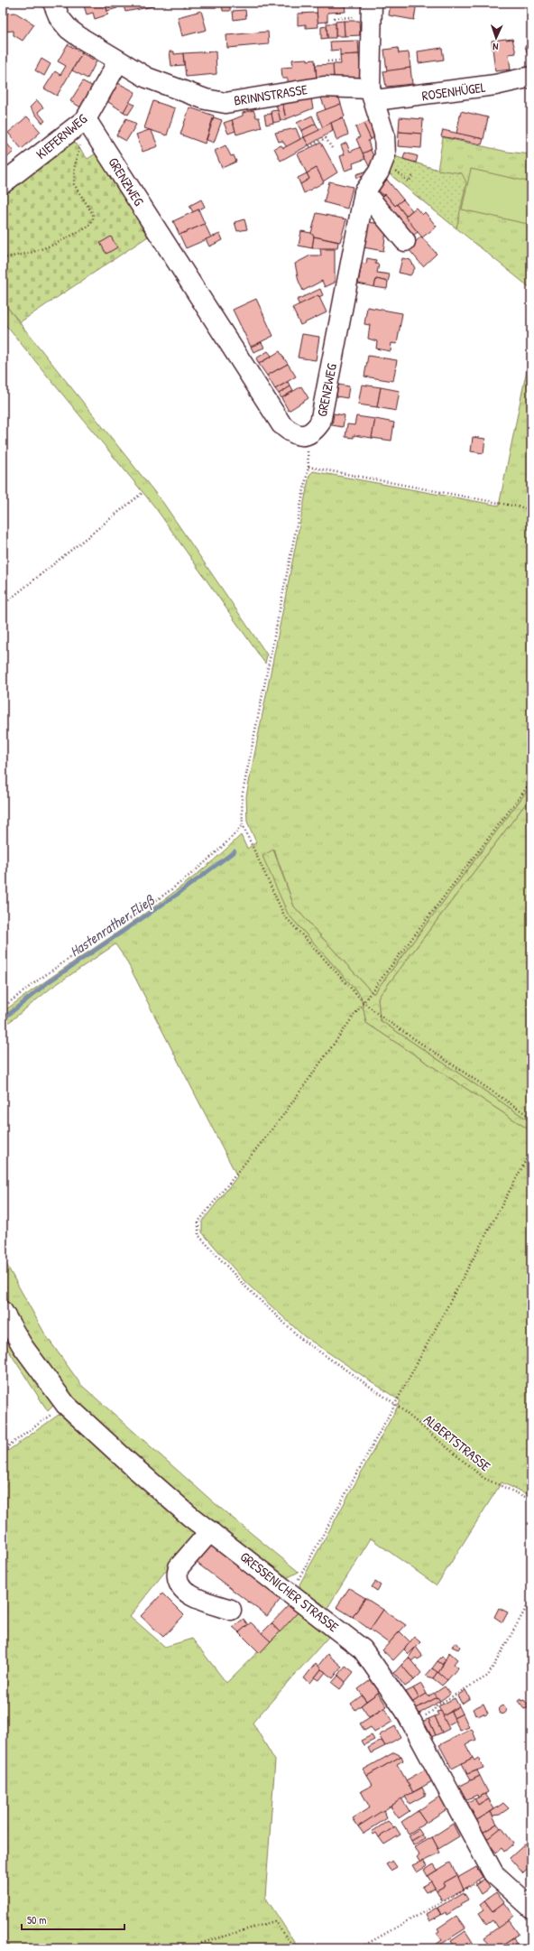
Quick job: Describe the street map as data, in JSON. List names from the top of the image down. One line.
{"streets":{"street":["ROSENHÜGEL","BRINNSTRASSE","KIEFERNWEG","GRENZWEG","GRESSENICHER STRASSE"],"path":["ALBERTSTRASSE"]},"crossings":[["ROSENHÜGEL","BRINNSTRASSE"],["ROSENHÜGEL","GRENZWEG"],["BRINNSTRASSE","KIEFERNWEG"],["BRINNSTRASSE","GRENZWEG"],["KIEFERNWEG","GRENZWEG"]],"water":["Hastenrather Fließ"],"scale_bar":"50 m","north":"bottom"}
